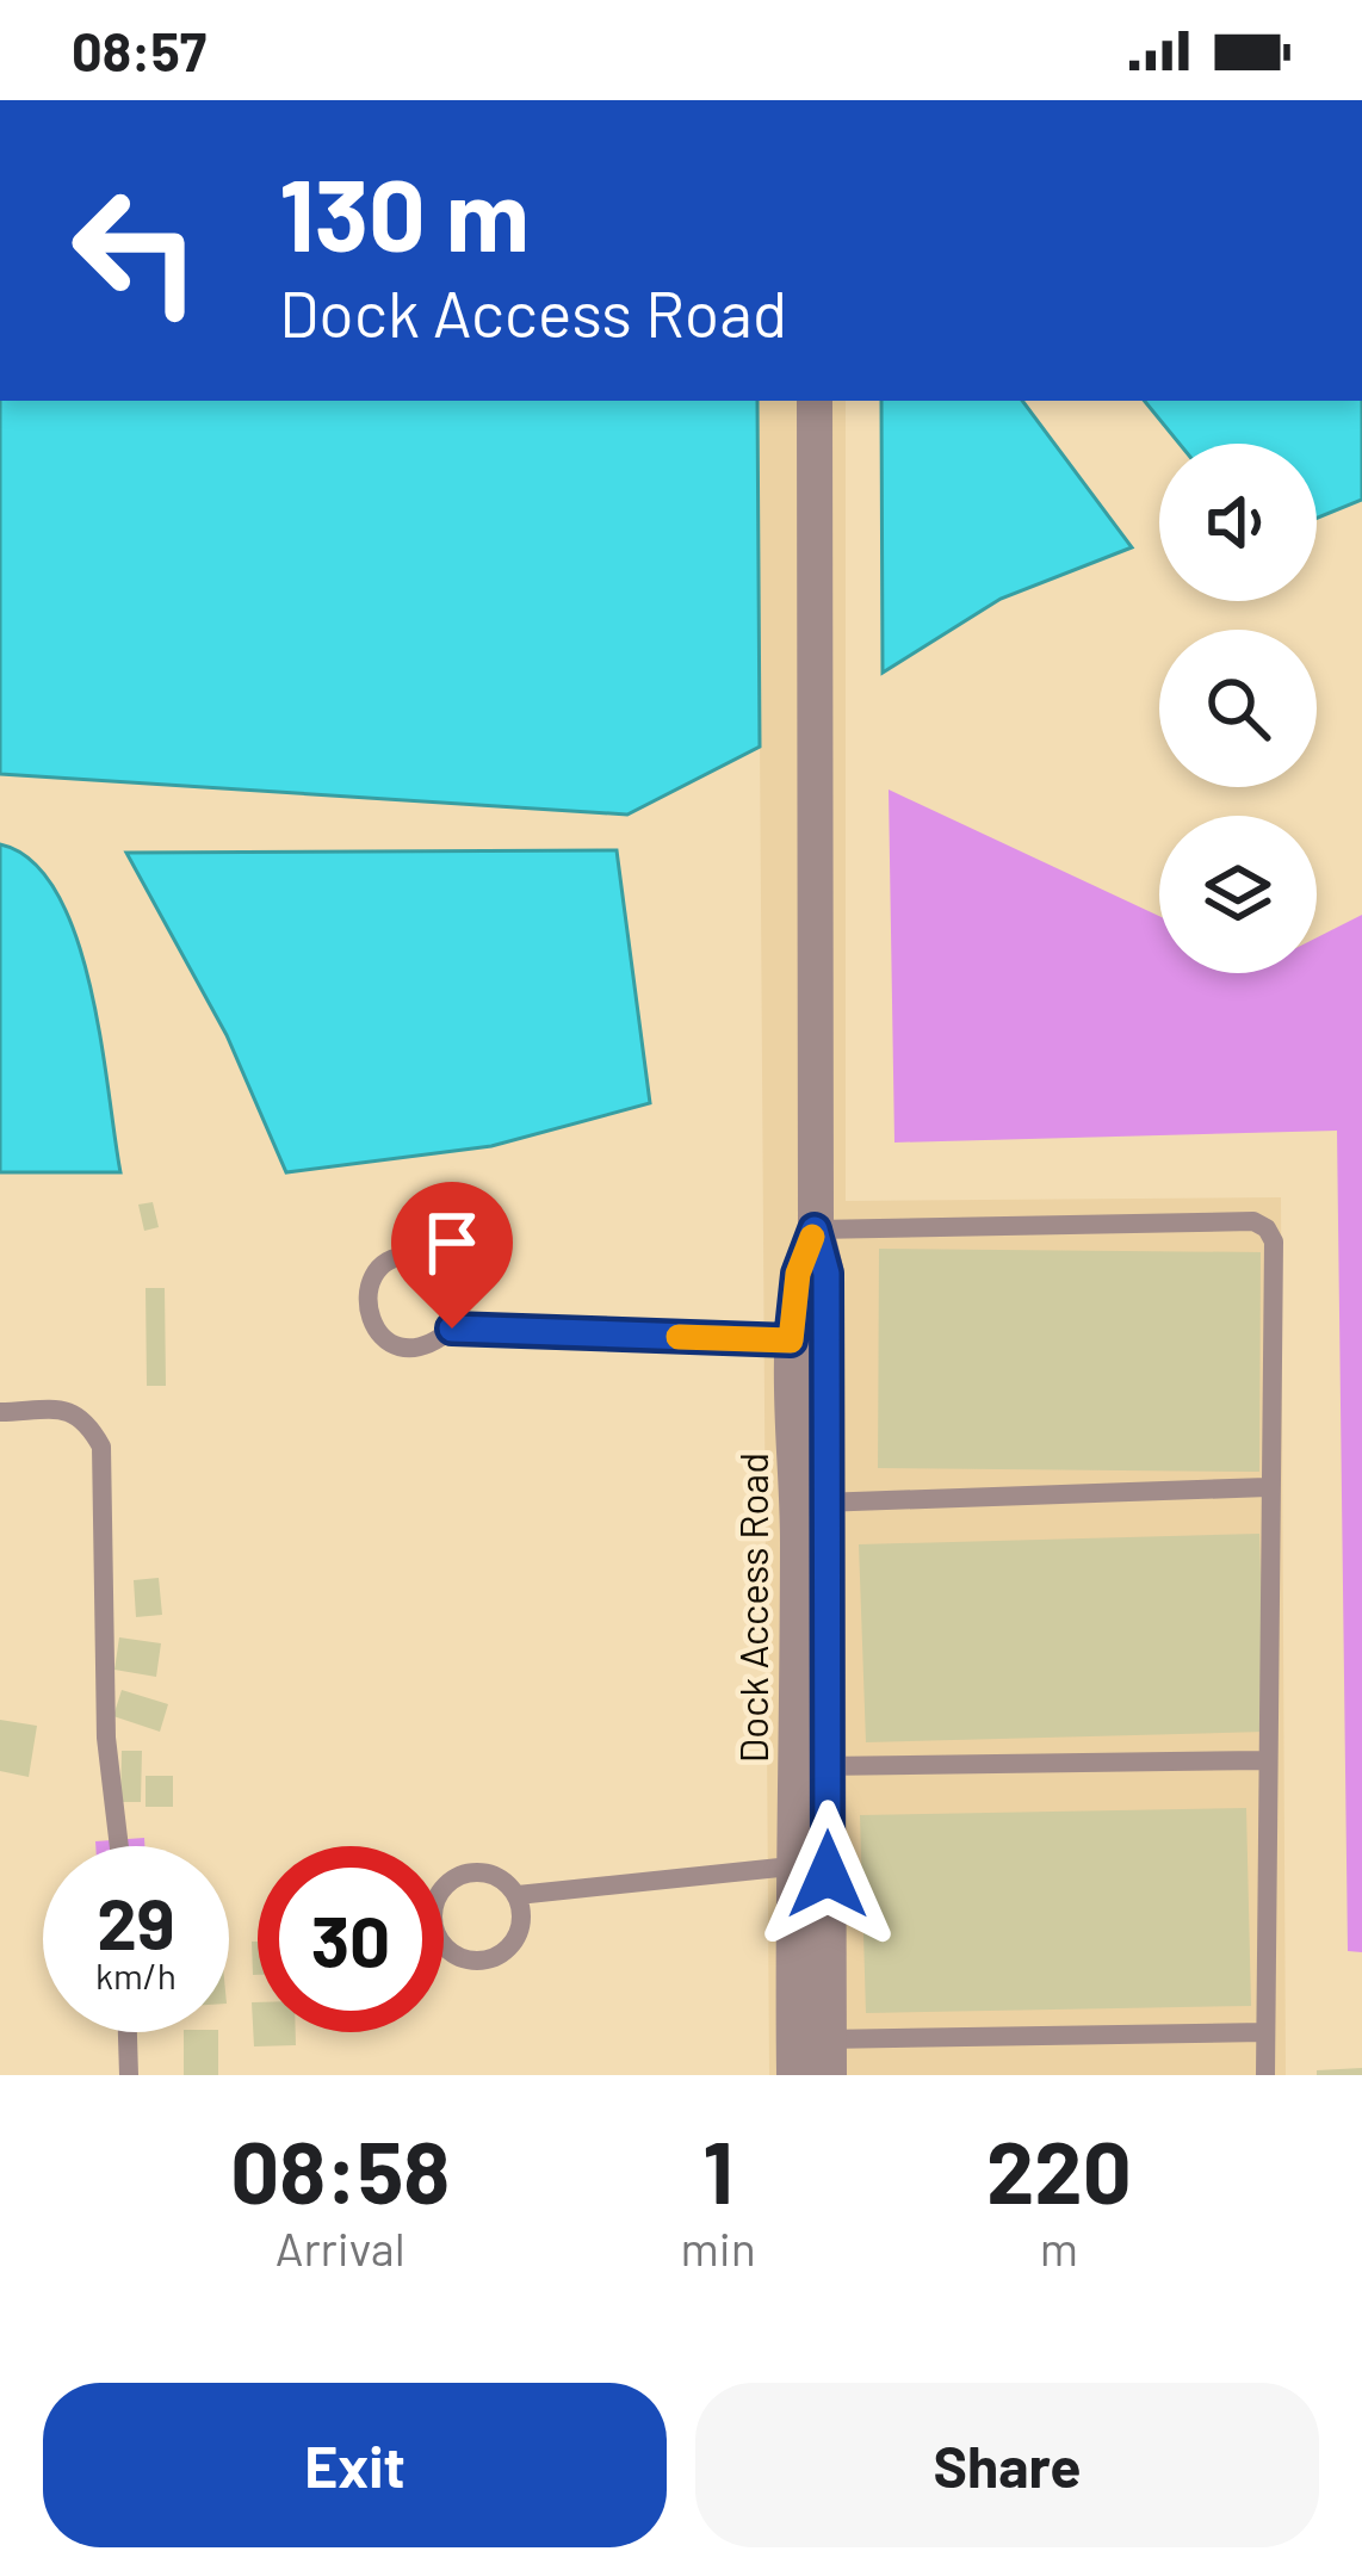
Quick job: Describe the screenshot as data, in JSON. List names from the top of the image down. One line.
{"streets":{"street":["Dock Access Road"]},"page":{"status":"08:57","turn":["130 m","Dock Access Road"],"speed":"29 km/h","limit":"30","eta":["08:58","Arrival","1","min","220","m"],"buttons":["Exit","Share"]}}
